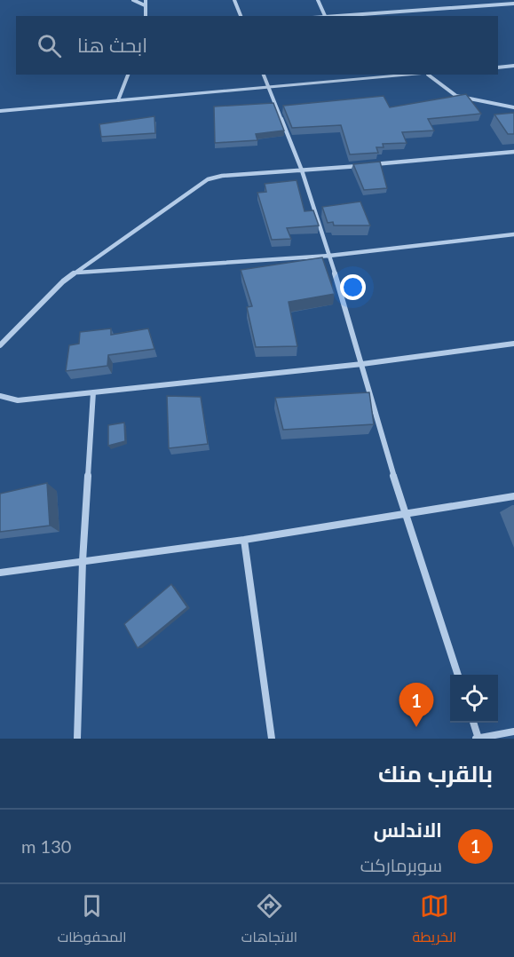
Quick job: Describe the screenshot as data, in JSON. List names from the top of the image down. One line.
{"page":{"search":"ابحث هنا","pins":"1","heading":"بالقرب منك","list":[{"mark":"1","name":"الاندلس","note":"سوبرماركت","value":"130 m"}],"nav":["الخريطة","الاتجاهات","المحفوظات"]}}
